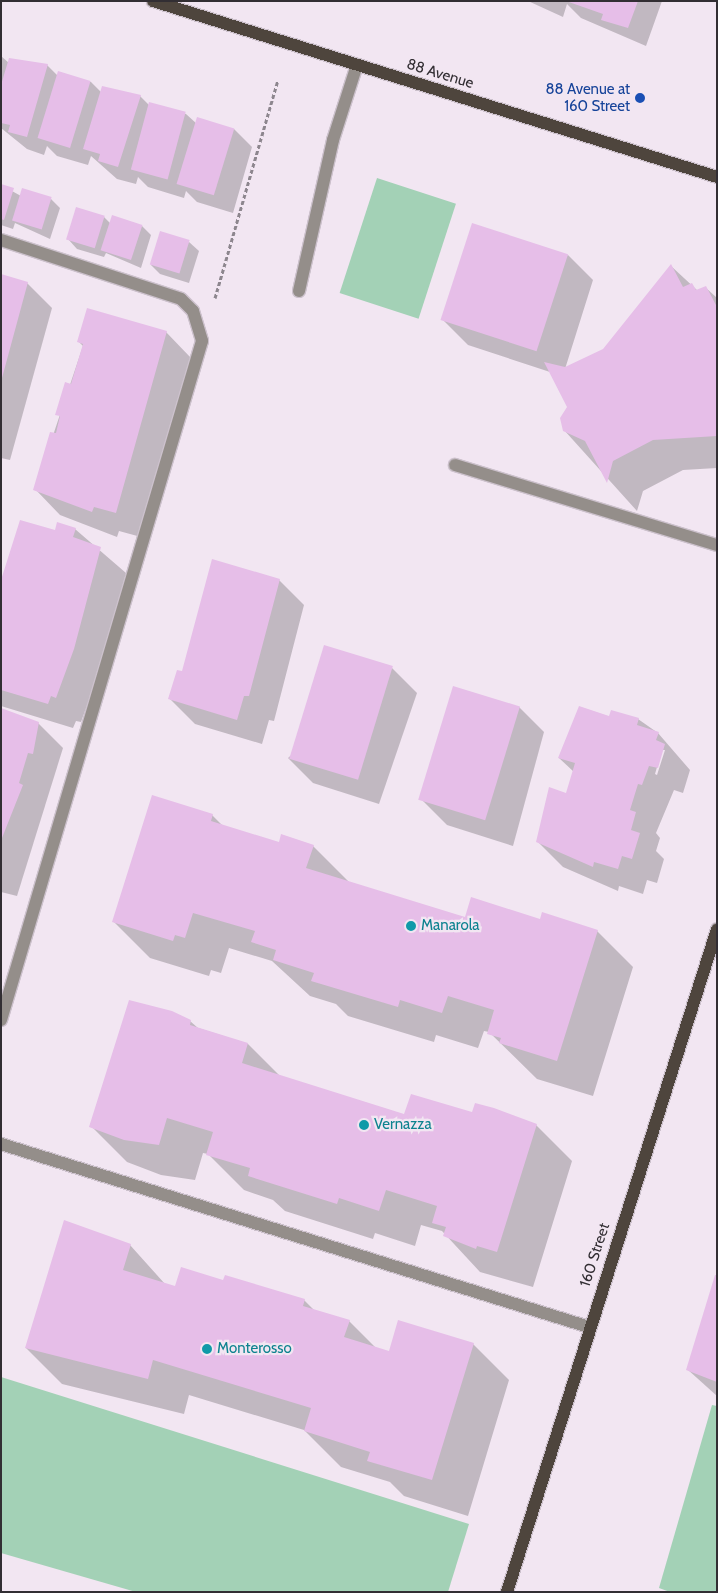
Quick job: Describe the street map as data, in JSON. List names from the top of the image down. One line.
{"streets":{"main road":["88 Avenue","160 Street"]},"places":["88 Avenue at 160 Street","Manarola","Vernazza","Monterosso"]}
